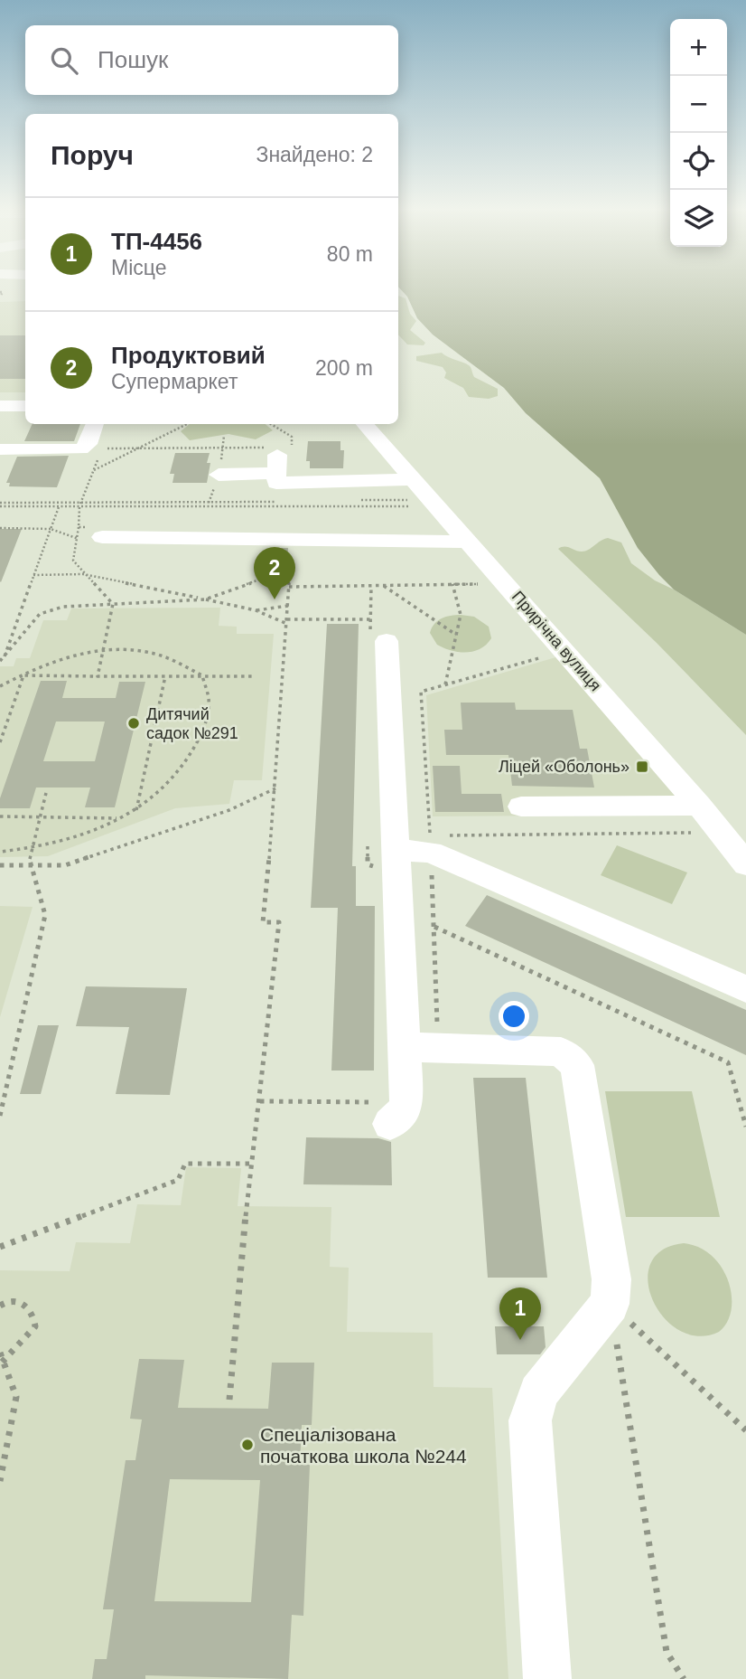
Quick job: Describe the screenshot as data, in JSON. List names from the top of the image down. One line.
{"streets":{"street":["Прирічна вулиця"]},"places":{"other":["Дитячий садок №291","Спеціалізована початкова школа №244"],"transit":["Ліцей «Оболонь»"]},"page":{"map_buttons":["+","−"],"search":"Пошук","heading":["Поруч","Знайдено: 2"],"list":[{"mark":"1","name":"ТП-4456","note":"Місце","value":"80 m"},{"mark":"2","name":"Продуктовий","note":"Супермаркет","value":"200 m"}],"pins":["2","1"]}}
